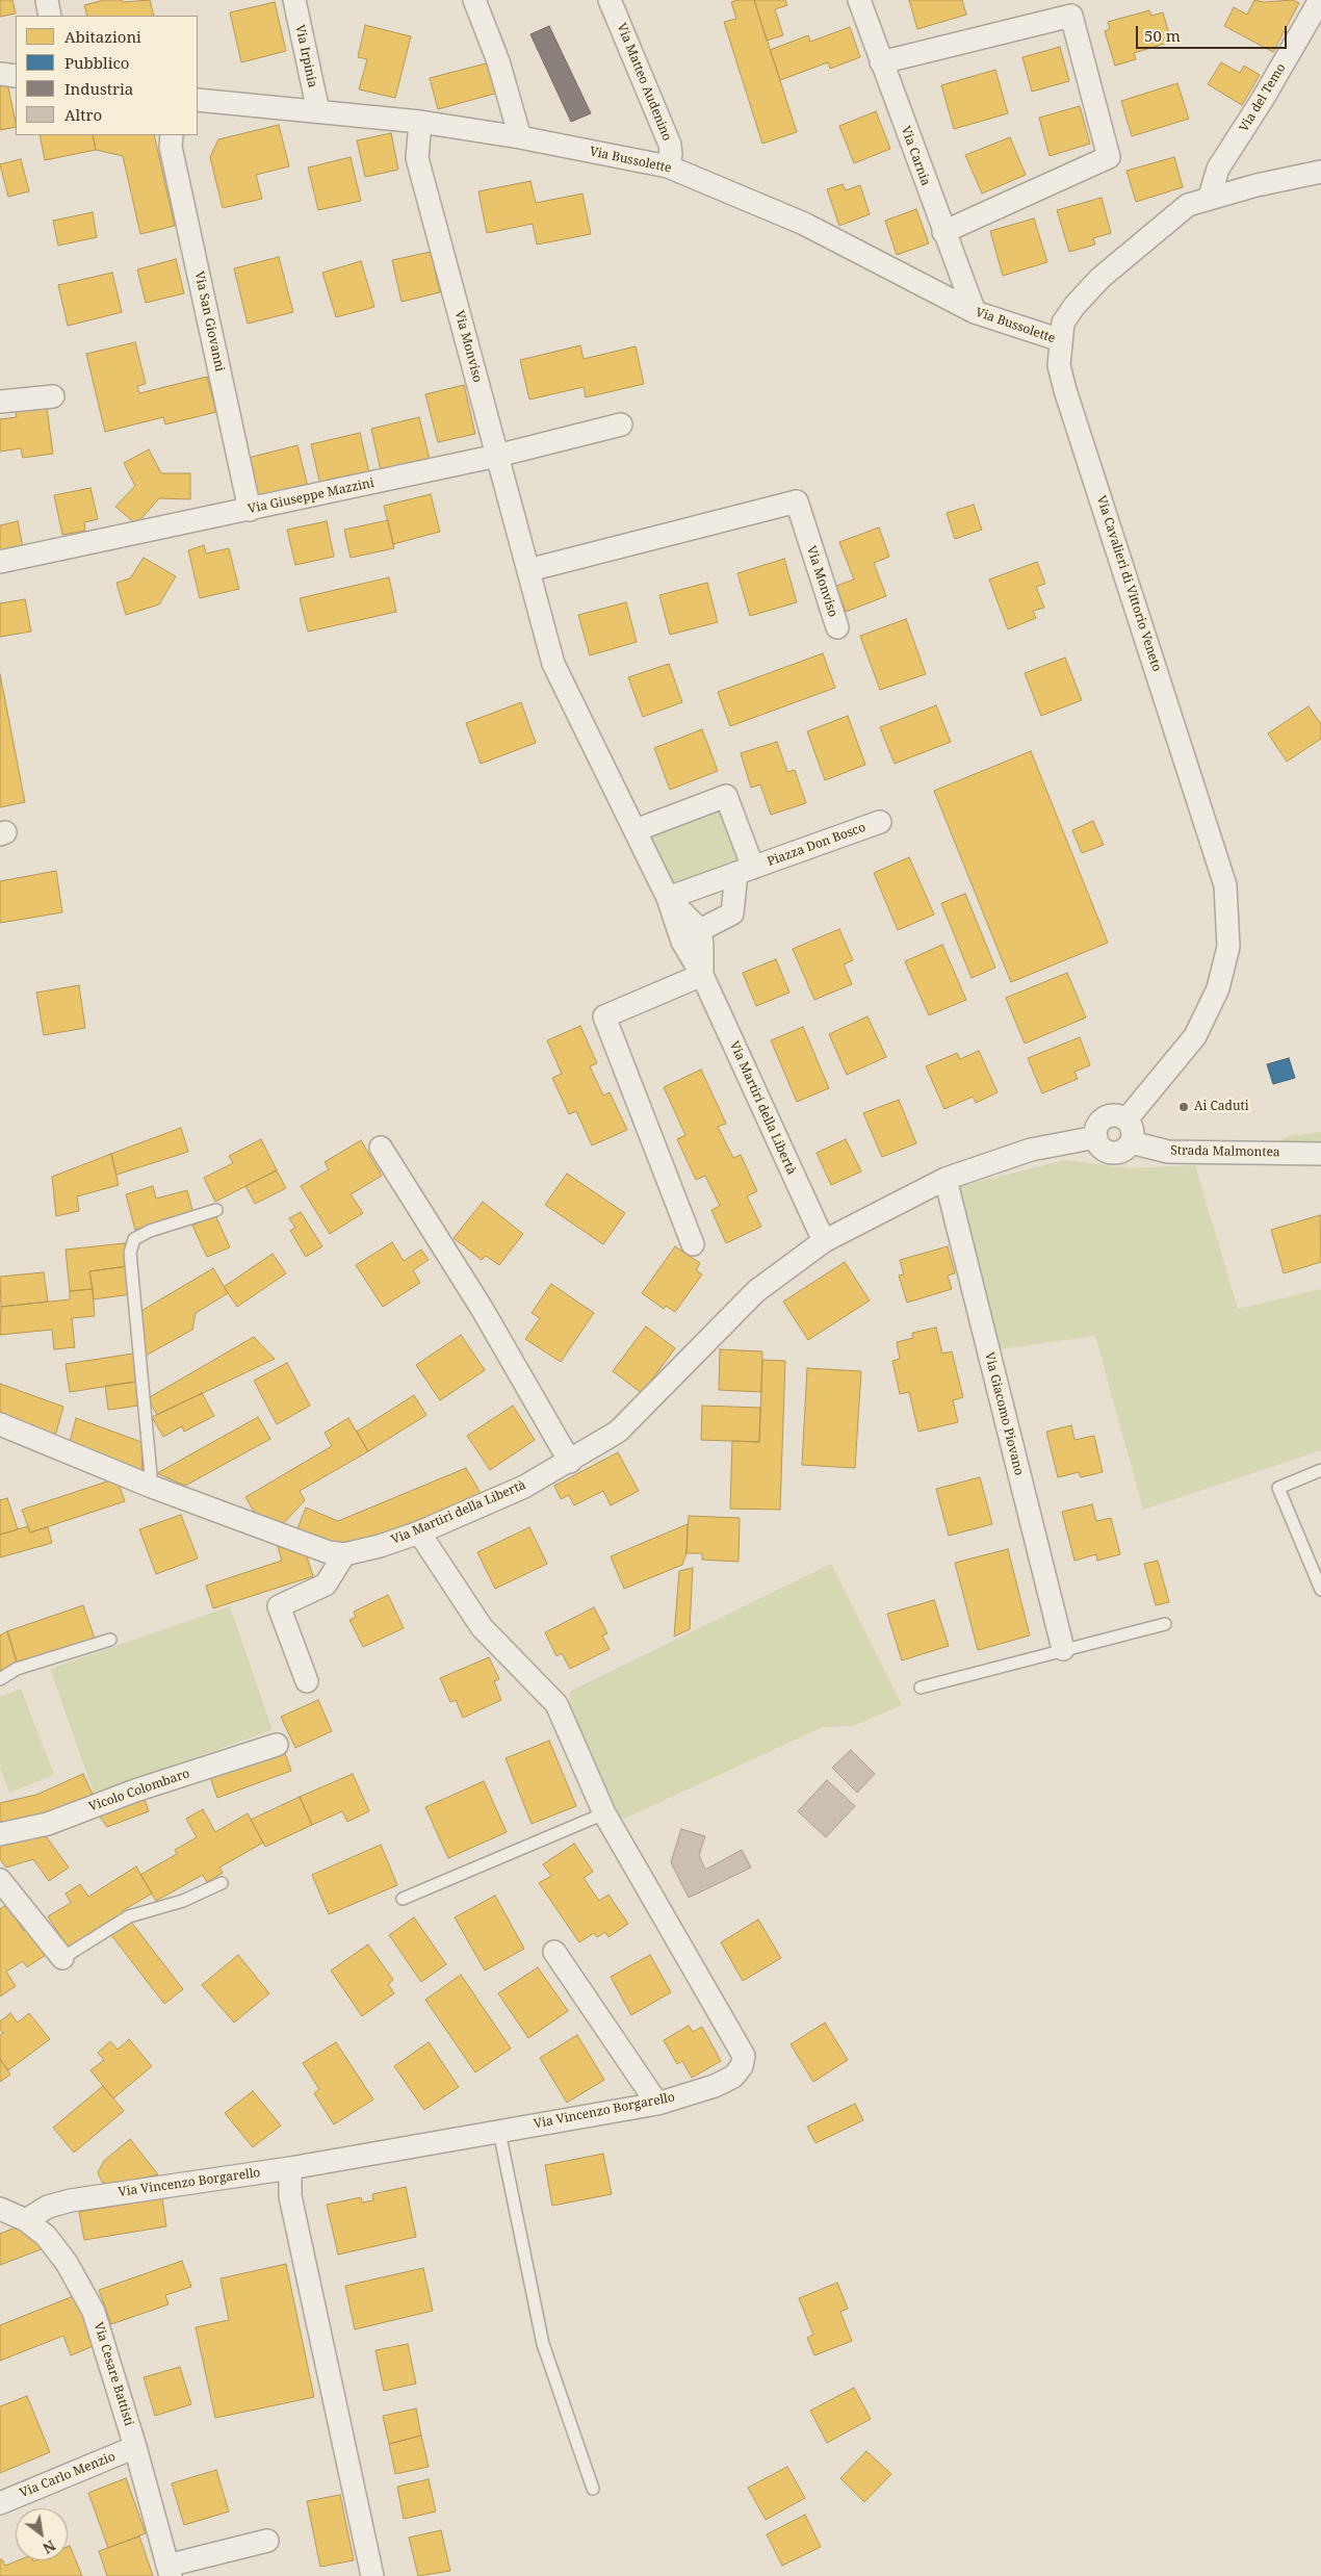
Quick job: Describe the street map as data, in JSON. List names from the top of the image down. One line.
{"streets":{"street":["Via Irpinia","Via Matteo Audenino","Via del Temo","Via Carnia","Via Bussolette","Via San Giovanni","Via Monviso","Via Giuseppe Mazzini","Via Cavalieri di Vittorio Veneto","Piazza Don Bosco","Via Martiri della Libertà","Strada Malmontea","Via Giacomo Piovano","Vicolo Colombaro","Via Vincenzo Borgarello","Via Cesare Battisti","Via Carlo Menzio"]},"crossings":[["Via Irpinia","Via Bussolette"],["Via Matteo Audenino","Via Bussolette"],["Via del Temo","Via Cavalieri di Vittorio Veneto"],["Via Carnia","Via Bussolette"],["Via Bussolette","Via Monviso"],["Via Bussolette","Via Cavalieri di Vittorio Veneto"],["Via San Giovanni","Via Giuseppe Mazzini"],["Via Monviso","Via Giuseppe Mazzini"],["Via Monviso","Piazza Don Bosco"],["Via Cavalieri di Vittorio Veneto","Via Martiri della Libertà"],["Via Cavalieri di Vittorio Veneto","Strada Malmontea"],["Via Martiri della Libertà","Strada Malmontea"],["Via Martiri della Libertà","Via Giacomo Piovano"],["Via Martiri della Libertà","Via Vincenzo Borgarello"],["Via Vincenzo Borgarello","Via Cesare Battisti"],["Via Cesare Battisti","Via Carlo Menzio"]],"places":["Ai Caduti"],"legend":["Abitazioni","Pubblico","Industria","Altro"],"scale_bar":"50 m","north":"bottom right"}
